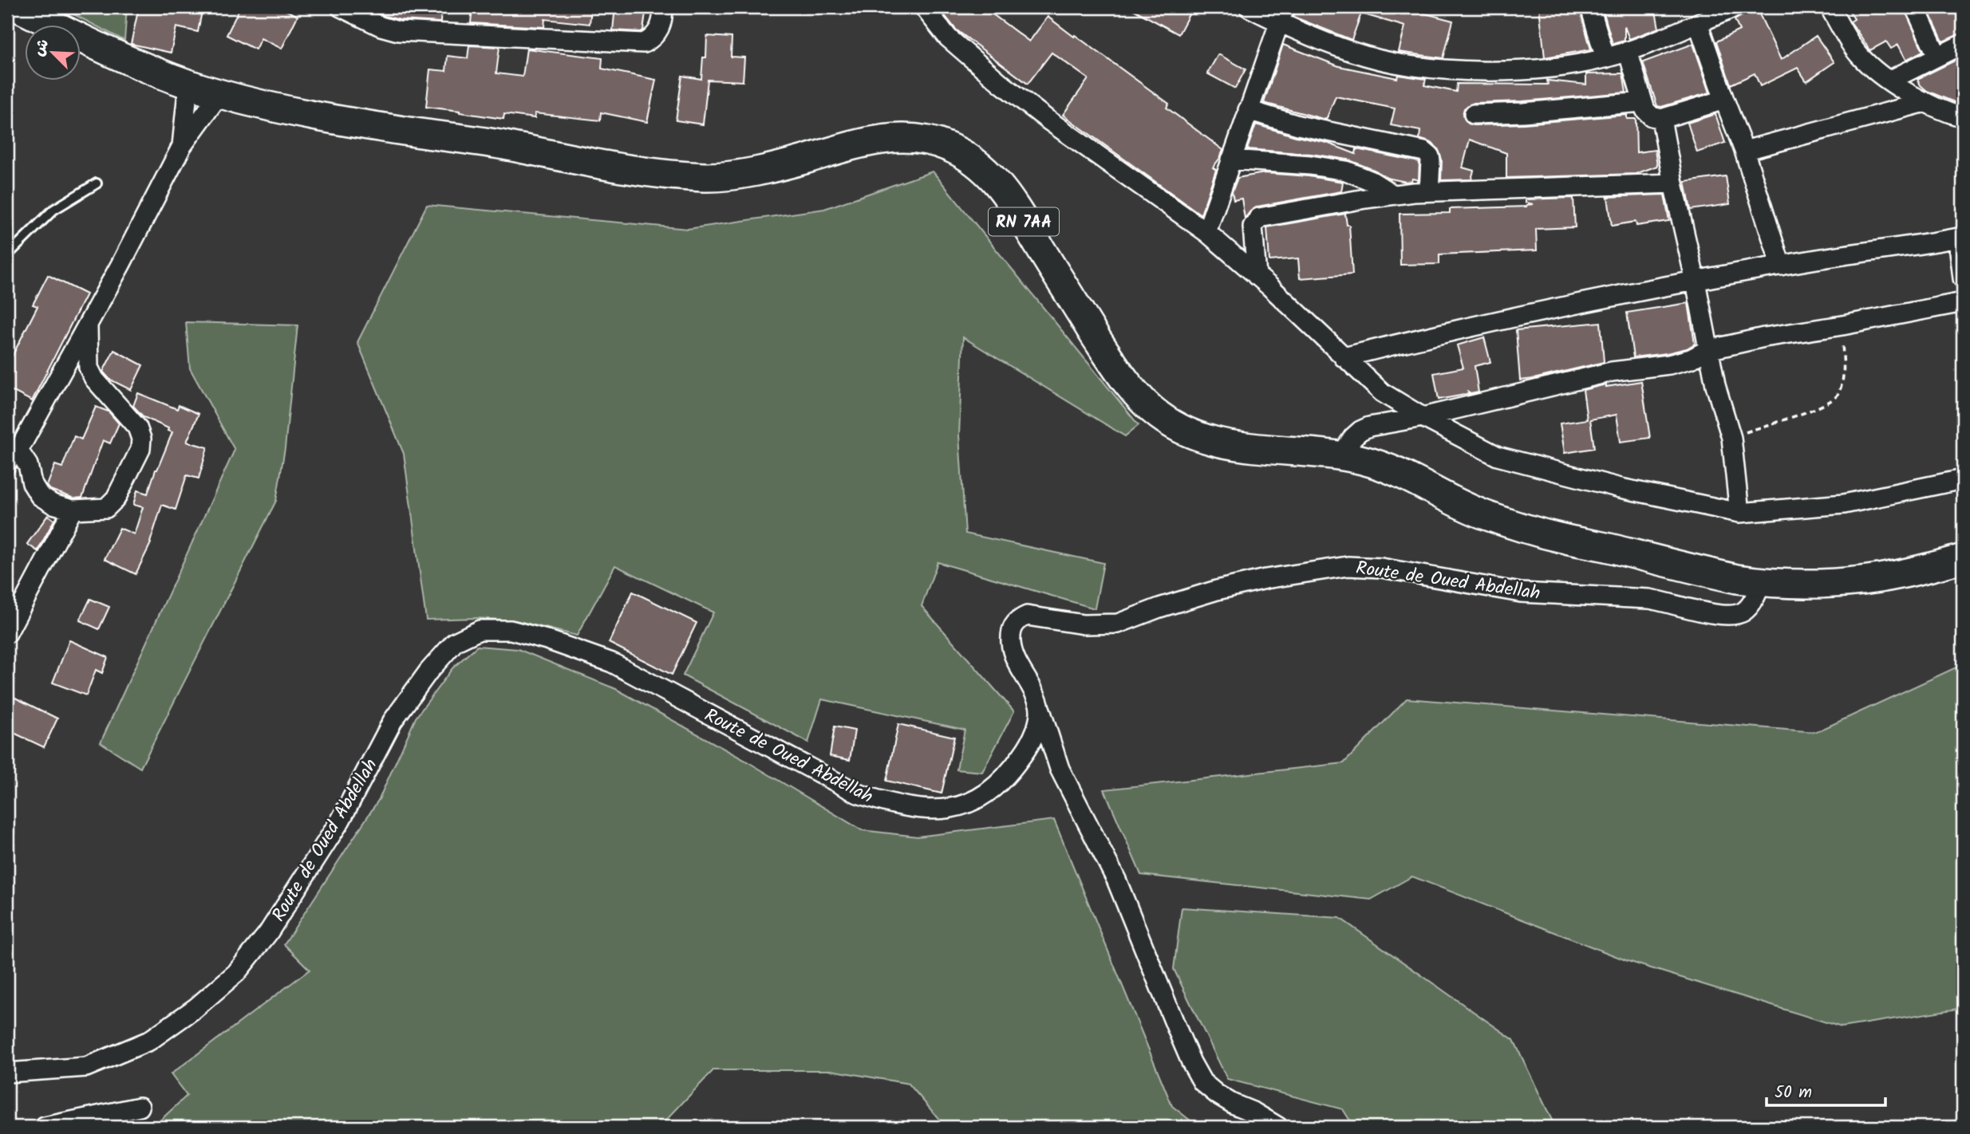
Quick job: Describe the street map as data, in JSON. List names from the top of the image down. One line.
{"streets":{"main road":["RN 7AA"],"street":["Route de Oued Abdellah"]},"crossings":[["RN 7AA","Route de Oued Abdellah"]],"scale_bar":"50 m","north":"top left"}
